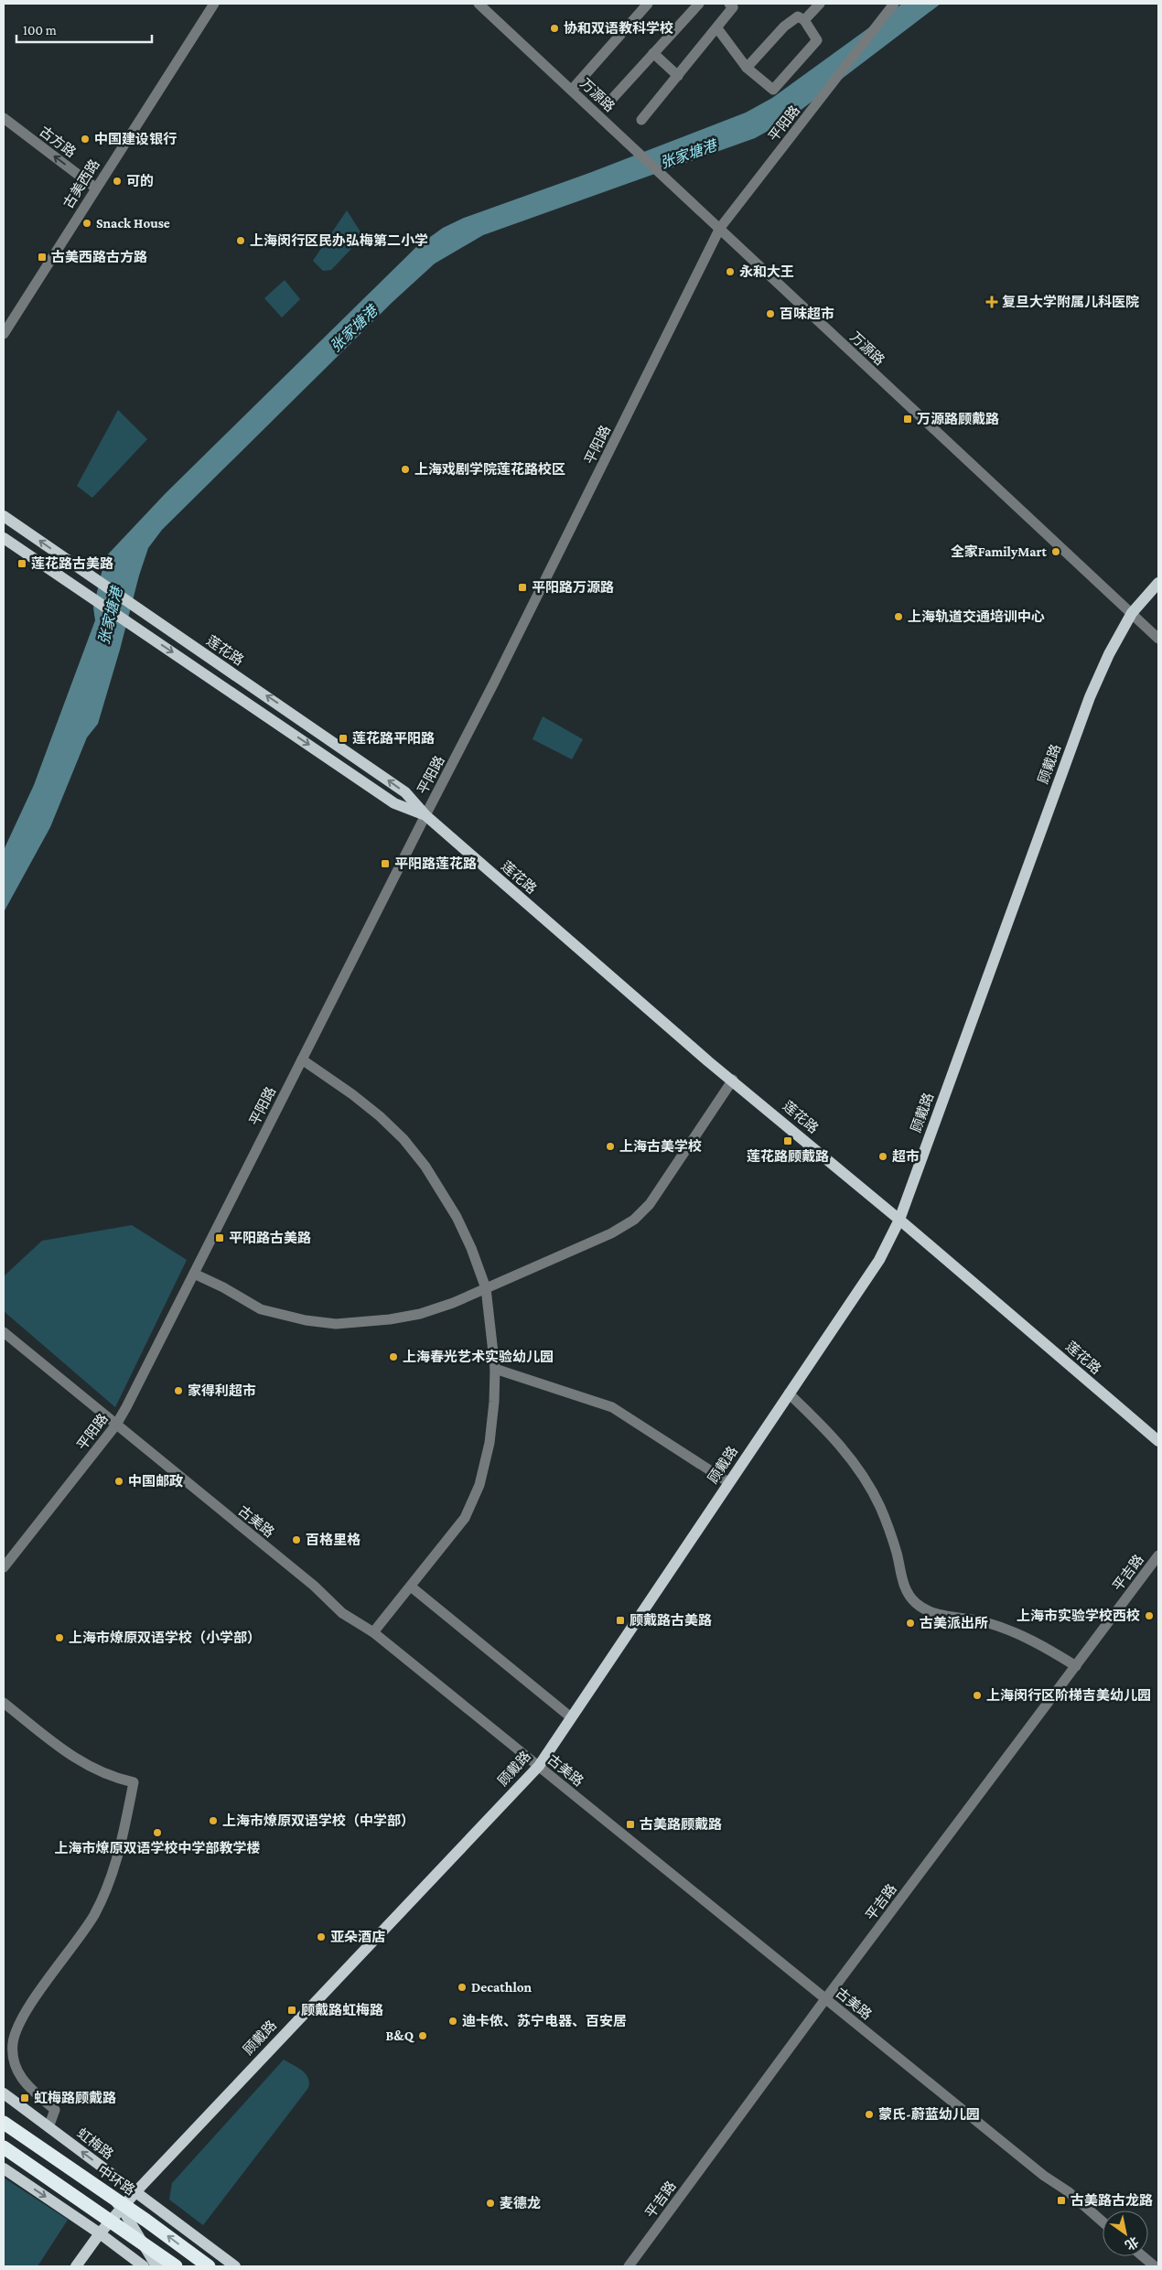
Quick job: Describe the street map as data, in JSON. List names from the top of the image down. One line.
{"streets":{"highway":["中环路"],"main road":["莲花路","顾戴路","虹梅路"],"street":["万源路","平阳路","古方路","古美西路","古美路","平吉路"]},"crossings":[["万源路","平阳路"],["万源路","顾戴路"],["平阳路","莲花路"],["平阳路","古美路"],["古方路","古美西路"],["莲花路","顾戴路"],["顾戴路","古美路"],["顾戴路","虹梅路"],["古美路","平吉路"]],"one_way":["古方路"],"water":["张家塘港"],"places":{"other":["协和双语教科学校","中国建设银行","可的","Snack House","上海闵行区民办弘梅第二小学","永和大王","百味超市","上海戏剧学院莲花路校区","全家FamilyMart","上海轨道交通培训中心","上海古美学校","超市","上海春光艺术实验幼儿园","家得利超市","中国邮政","百格里格","上海市实验学校西校","古美派出所","上海市燎原双语学校（小学部）","上海闵行区阶梯吉美幼儿园","上海市燎原双语学校（中学部）","上海市燎原双语学校中学部教学楼","亚朵酒店","Decathlon","迪卡侬、苏宁电器、百安居","B&Q","蒙氏-蔚蓝幼儿园","麦德龙"],"transit":["古美西路古方路","万源路顾戴路","莲花路古美路","平阳路万源路","莲花路平阳路","平阳路莲花路","莲花路顾戴路","平阳路古美路","顾戴路古美路","古美路顾戴路","顾戴路虹梅路","虹梅路顾戴路","古美路古龙路"],"health":["复旦大学附属儿科医院"]},"scale_bar":"100 m","north":"bottom right"}
